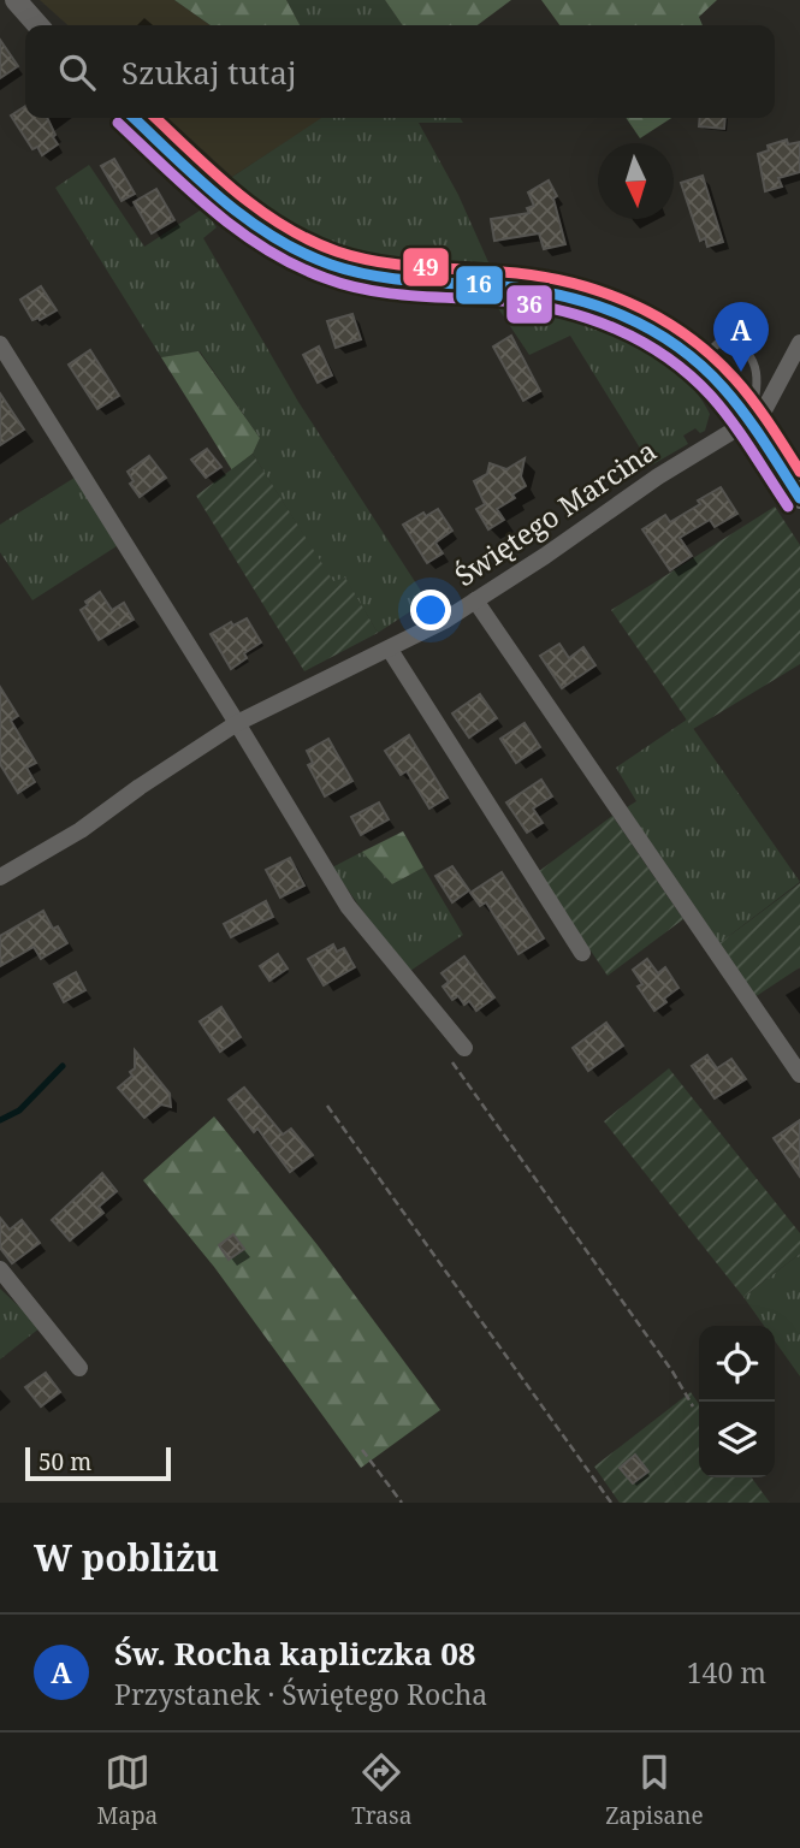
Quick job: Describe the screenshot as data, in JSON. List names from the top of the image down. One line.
{"streets":{"street":["Świętego Marcina"]},"lines":["transit line 16","transit line 49","transit line 36"],"scale_bar":"50 m","north":"bottom","page":{"search":"Szukaj tutaj","pins":"A","scale":"50 m","heading":"W pobliżu","list":[{"mark":"A","name":"Św. Rocha kapliczka 08","note":"Przystanek · Świętego Rocha","value":"140 m"}],"nav":["Mapa","Trasa","Zapisane"]}}
